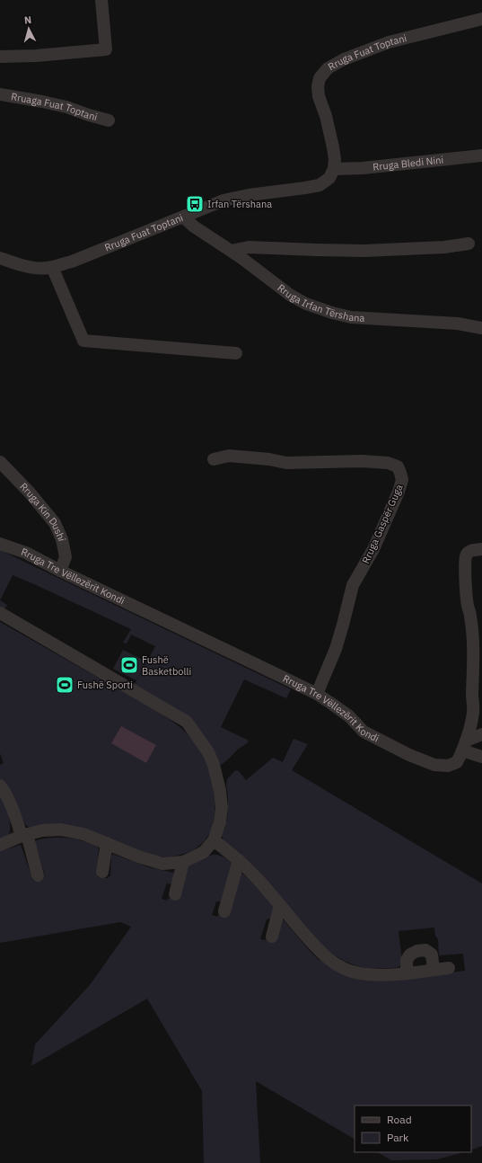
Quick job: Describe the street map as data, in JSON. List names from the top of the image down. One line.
{"streets":{"street":["Rruga Fuat Toptani","Rruaga Fuat Toptani","Rruga Bledi Nini","Rruga Irfan Tërshana","Rruga Kin Dushi","Rruga Gaspër Guga","Rruga Tre Vëllezërit Kondi"]},"crossings":[["Rruga Fuat Toptani","Rruga Bledi Nini"],["Rruga Fuat Toptani","Rruga Irfan Tërshana"],["Rruga Kin Dushi","Rruga Tre Vëllezërit Kondi"],["Rruga Gaspër Guga","Rruga Tre Vëllezërit Kondi"]],"places":{"bus stop":["Irfan Tërshana"],"sports":["Fushë Basketbolli","Fushë Sporti"]},"legend":["Road","Park"],"north":"top"}
